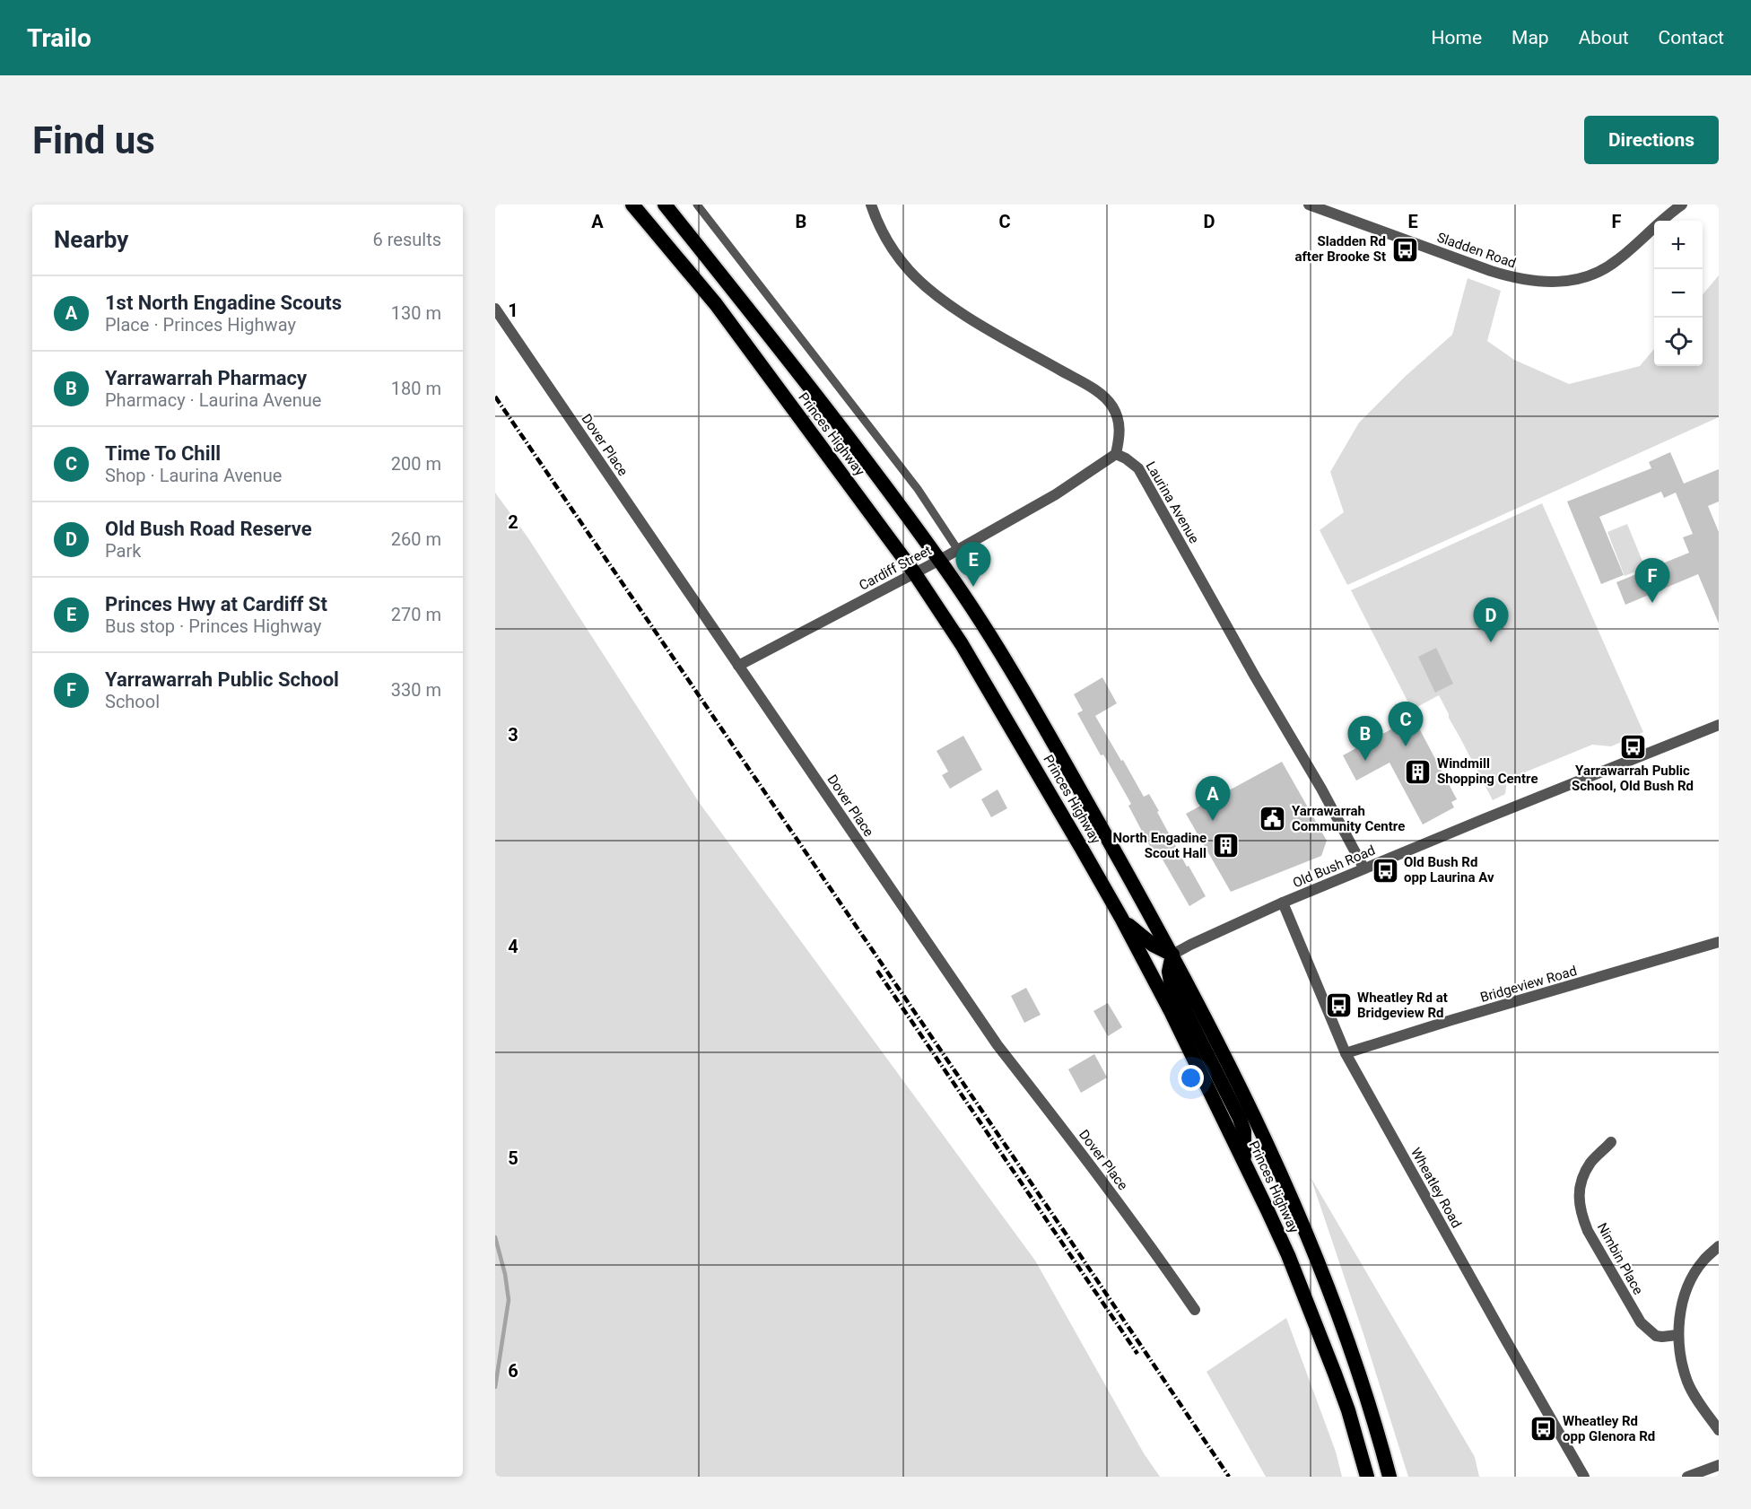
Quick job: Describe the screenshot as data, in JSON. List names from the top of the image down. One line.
{"streets":{"highway":["Princes Highway"],"street":["Sladden Road","Dover Place","Laurina Avenue","Cardiff Street","Old Bush Road","Bridgeview Road","Wheatley Road","Nimbin Place"]},"crossings":[["Princes Highway","Cardiff Street"],["Princes Highway","Old Bush Road"],["Dover Place","Cardiff Street"],["Laurina Avenue","Cardiff Street"],["Laurina Avenue","Old Bush Road"],["Old Bush Road","Wheatley Road"],["Bridgeview Road","Wheatley Road"]],"places":{"bus stop":["Sladden Rd after Brooke St","Yarrawarrah Public School, Old Bush Rd","Old Bush Rd opp Laurina Av","Wheatley Rd at Bridgeview Rd","Wheatley Rd opp Glenora Rd"],"building":["Windmill Shopping Centre","North Engadine Scout Hall"],"public building":["Yarrawarrah Community Centre"]},"page":{"header":"Trailo","nav":["Home","Map","About","Contact"],"buttons":"Directions","title":"Find us","heading":["Nearby","6 results"],"map_buttons":["+","−"],"list":[{"mark":"A","name":"1st North Engadine Scouts","note":"Place · Princes Highway","value":"130 m"},{"mark":"B","name":"Yarrawarrah Pharmacy","note":"Pharmacy · Laurina Avenue","value":"180 m"},{"mark":"C","name":"Time To Chill","note":"Shop · Laurina Avenue","value":"200 m"},{"mark":"D","name":"Old Bush Road Reserve","note":"Park","value":"260 m"},{"mark":"E","name":"Princes Hwy at Cardiff St","note":"Bus stop · Princes Highway","value":"270 m"},{"mark":"F","name":"Yarrawarrah Public School","note":"School","value":"330 m"}],"pins":["E","F","D","C","B","A"]},"grid":{"columns":["A","B","C","D","E","F"],"rows":["1","2","3","4","5","6"]}}
